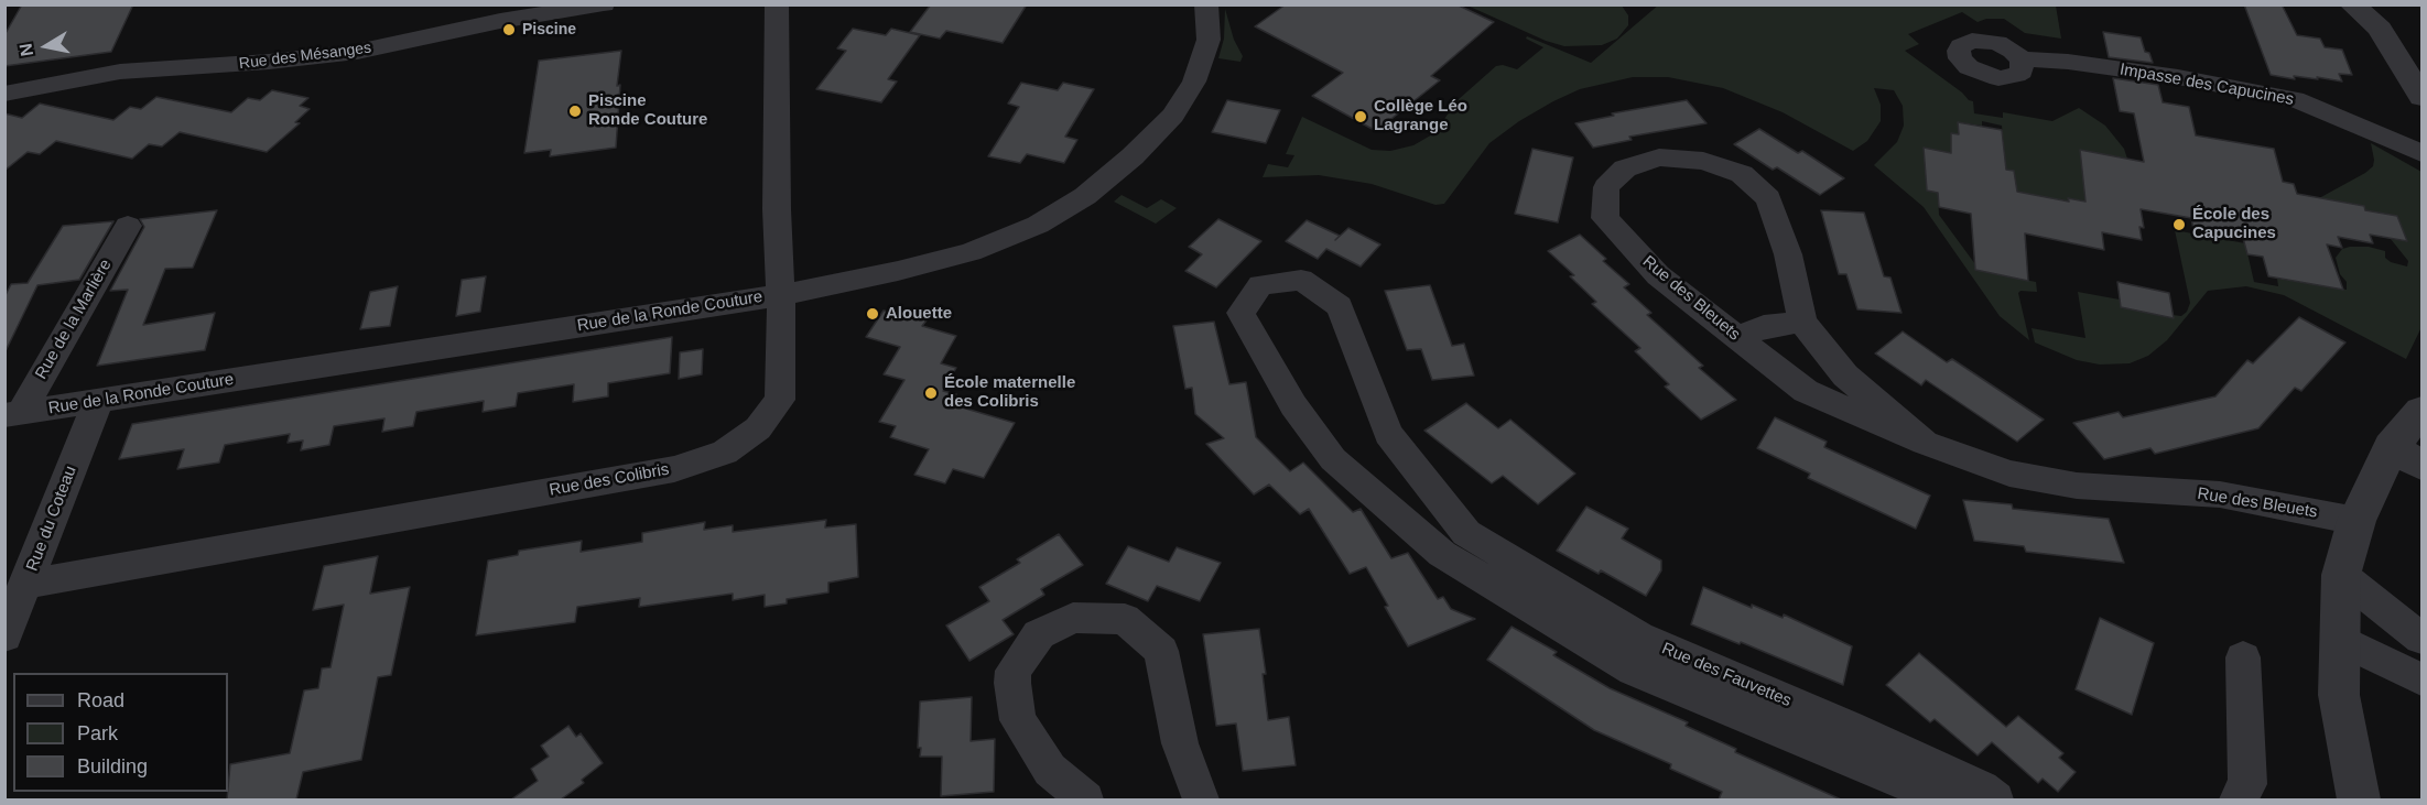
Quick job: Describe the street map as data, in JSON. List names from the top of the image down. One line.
{"streets":{"street":["Rue des Mésanges","Impasse des Capucines","Rue des Bleuets","Rue de la Ronde Couture","Rue de la Marlière","Rue des Colibris","Rue du Coteau","Rue des Fauvettes"]},"crossings":[["Rue de la Ronde Couture","Rue de la Marlière"],["Rue de la Ronde Couture","Rue des Colibris"],["Rue de la Ronde Couture","Rue du Coteau"],["Rue des Colibris","Rue du Coteau"]],"places":["Piscine","Piscine Ronde Couture","Collège Léo Lagrange","École des Capucines","Alouette","École maternelle des Colibris"],"legend":["Road","Park","Building"],"north":"left"}
